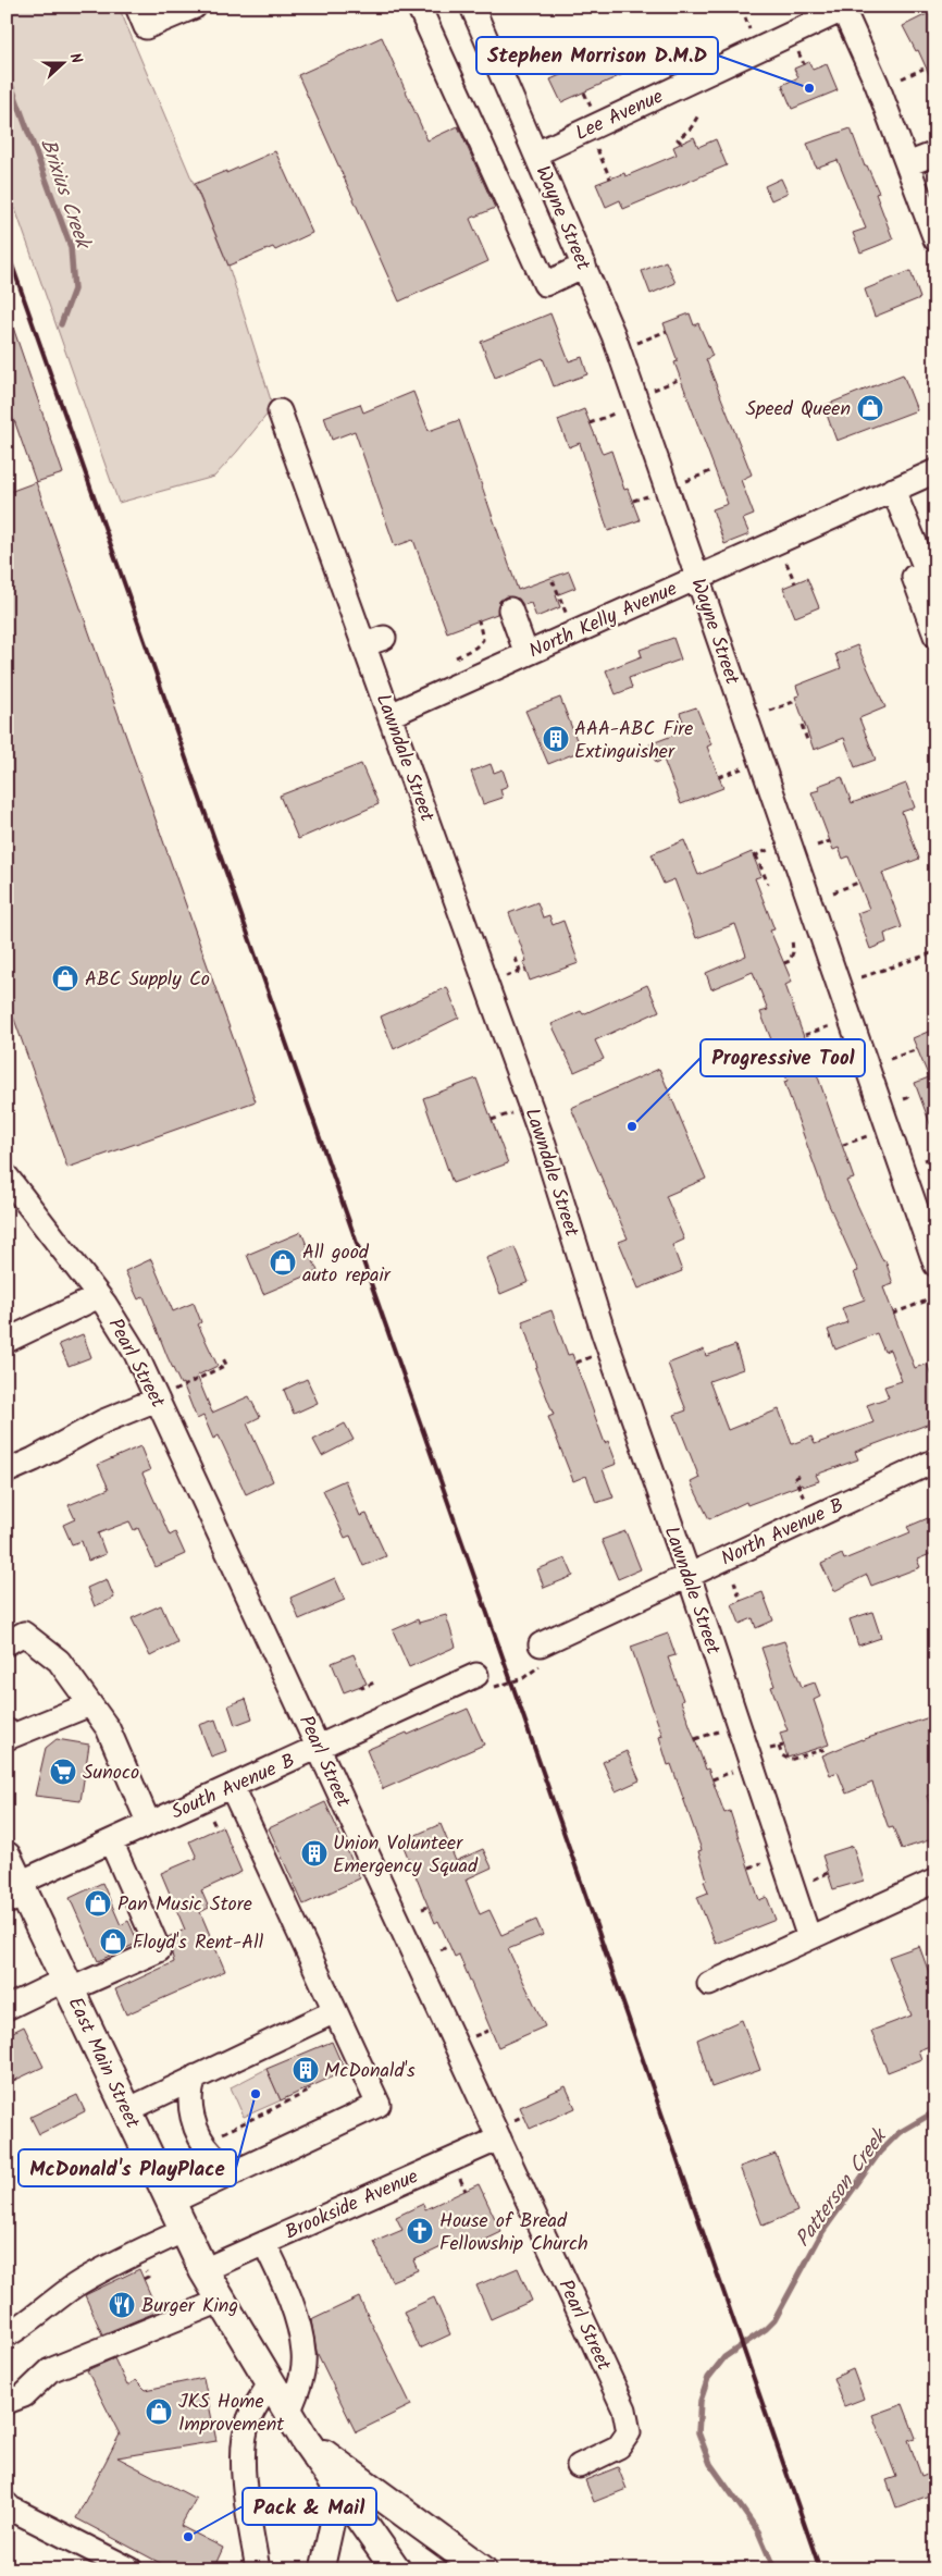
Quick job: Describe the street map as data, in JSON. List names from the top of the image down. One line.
{"streets":{"main road":["East Main Street"],"street":["Lee Avenue","Wayne Street","North Kelly Avenue","Lawndale Street","Pearl Street","North Avenue B","South Avenue B","Brookside Avenue"]},"crossings":[["Lee Avenue","Wayne Street"],["Wayne Street","North Kelly Avenue"],["North Kelly Avenue","Lawndale Street"],["Lawndale Street","North Avenue B"],["Pearl Street","South Avenue B"],["Pearl Street","Brookside Avenue"],["South Avenue B","East Main Street"],["East Main Street","Brookside Avenue"]],"water":["Brixius Creek","Patterson Creek"],"places":{"other":["Stephen Morrison D.M.D","Progressive Tool","McDonald's PlayPlace","Pack & Mail"],"shop":["Speed Queen","ABC Supply Co","All good auto repair","Pan Music Store","Floyd's Rent-All","JKS Home Improvement"],"building":["AAA-ABC Fire Extinguisher","Union Volunteer Emergency Squad","McDonald's"],"supermarket":["Sunoco"],"church":["House of Bread Fellowship Church"],"restaurant":["Burger King"]},"north":"right"}
